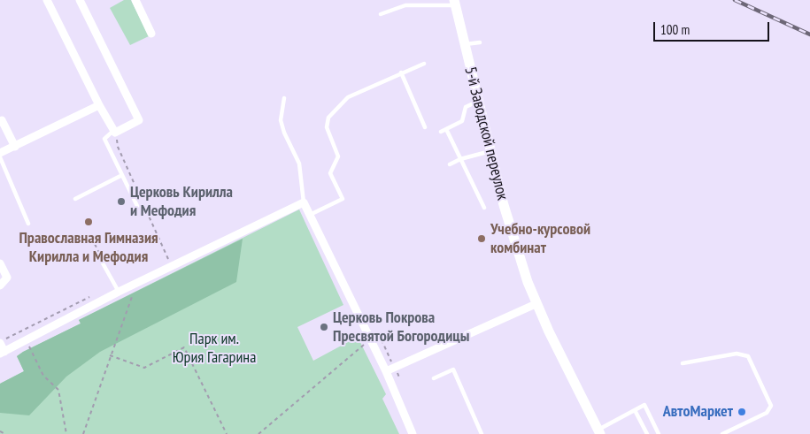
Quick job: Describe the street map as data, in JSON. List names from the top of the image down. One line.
{"streets":{"street":["5-й Заводской переулок"]},"parks":["Парк им. Юрия Гагарина"],"places":["Церковь Кирилла и Мефодия","Православная Гимназия Кирилла и Мефодия","Учебно-курсовой комбинат","Церковь Покрова Пресвятой Богородицы","АвтоМаркет"],"scale_bar":"100 m"}
